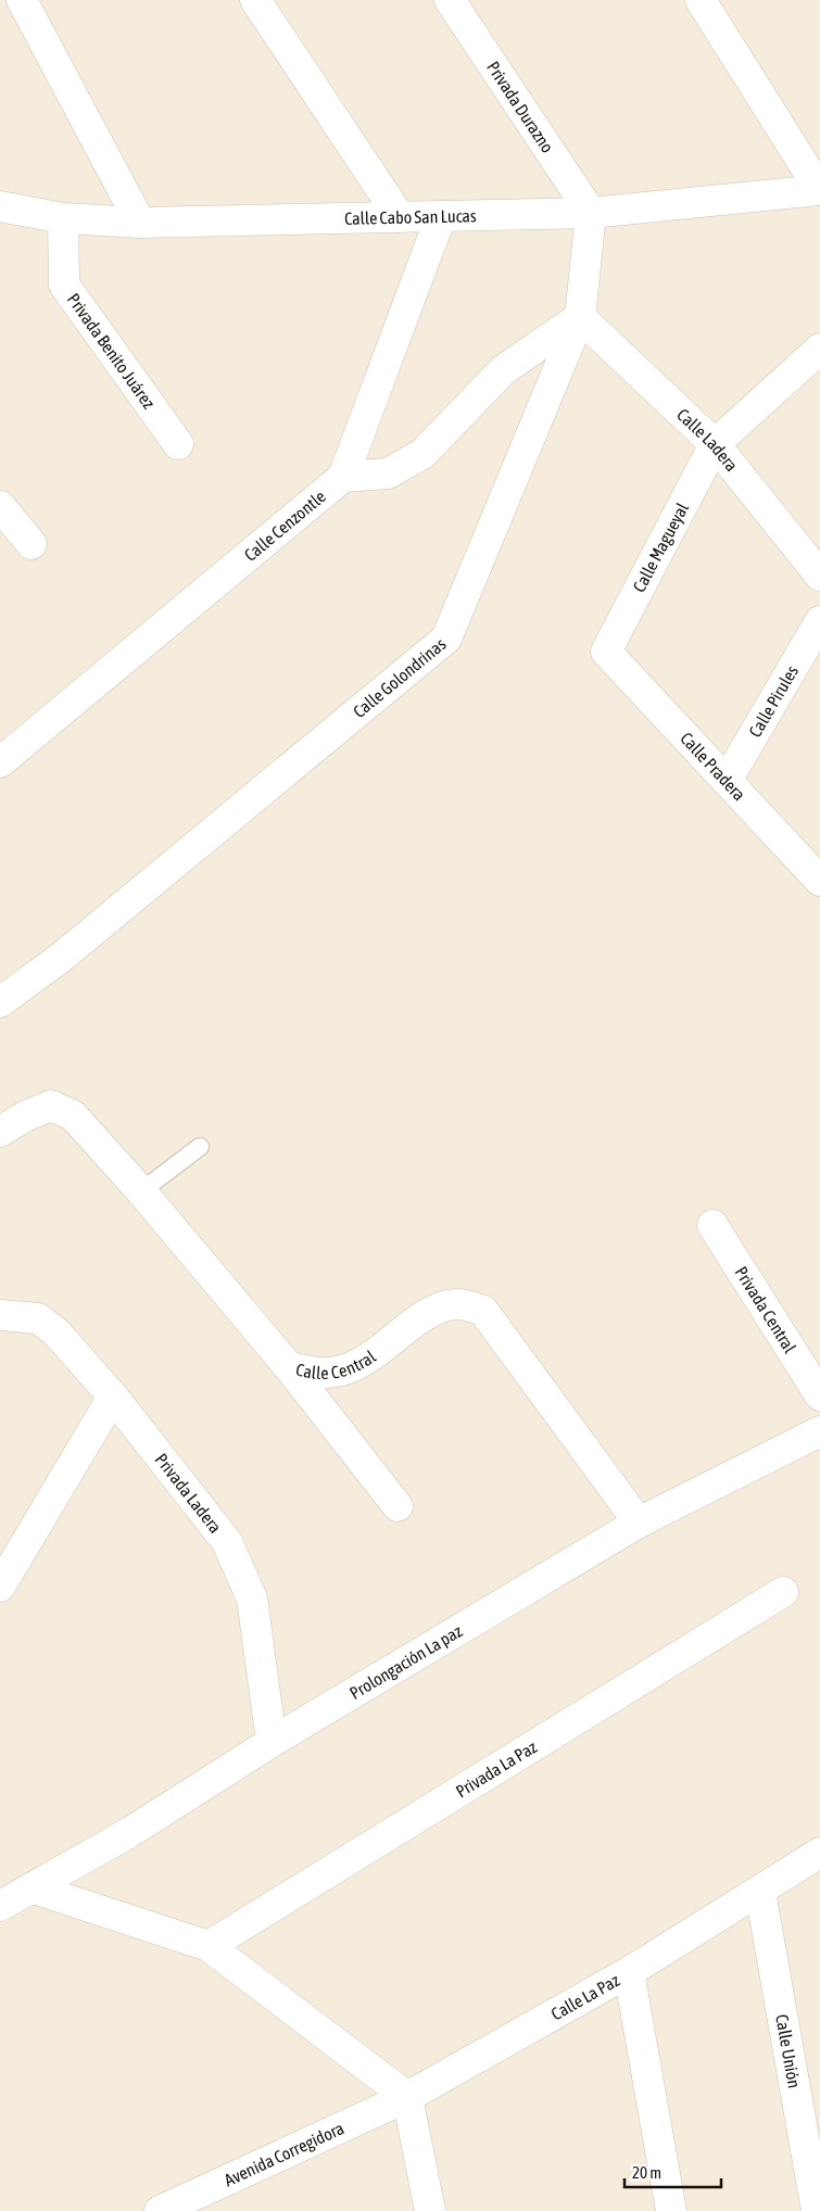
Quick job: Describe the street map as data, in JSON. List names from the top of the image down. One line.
{"streets":{"street":["Privada Durazno","Calle Cabo San Lucas","Privada Benito Juárez","Calle Ladera","Calle Cenzontle","Calle Magueyal","Calle Golondrinas","Calle Pirules","Calle Pradera","Privada Central","Calle Central","Privada Ladera","Prolongación La paz","Privada La Paz","Calle La Paz","Calle Unión","Avenida Corregidora"]},"crossings":[["Privada Durazno","Calle Cabo San Lucas"],["Privada Durazno","Calle Golondrinas"],["Calle Cabo San Lucas","Privada Benito Juárez"],["Calle Cabo San Lucas","Calle Golondrinas"],["Calle Ladera","Calle Cenzontle"],["Calle Ladera","Calle Magueyal"],["Calle Ladera","Calle Golondrinas"],["Calle Cenzontle","Calle Golondrinas"],["Calle Magueyal","Calle Pradera"],["Calle Pirules","Calle Pradera"],["Calle Central","Prolongación La paz"],["Privada Ladera","Prolongación La paz"],["Calle La Paz","Calle Unión"],["Calle La Paz","Avenida Corregidora"]],"scale_bar":"20 m"}
